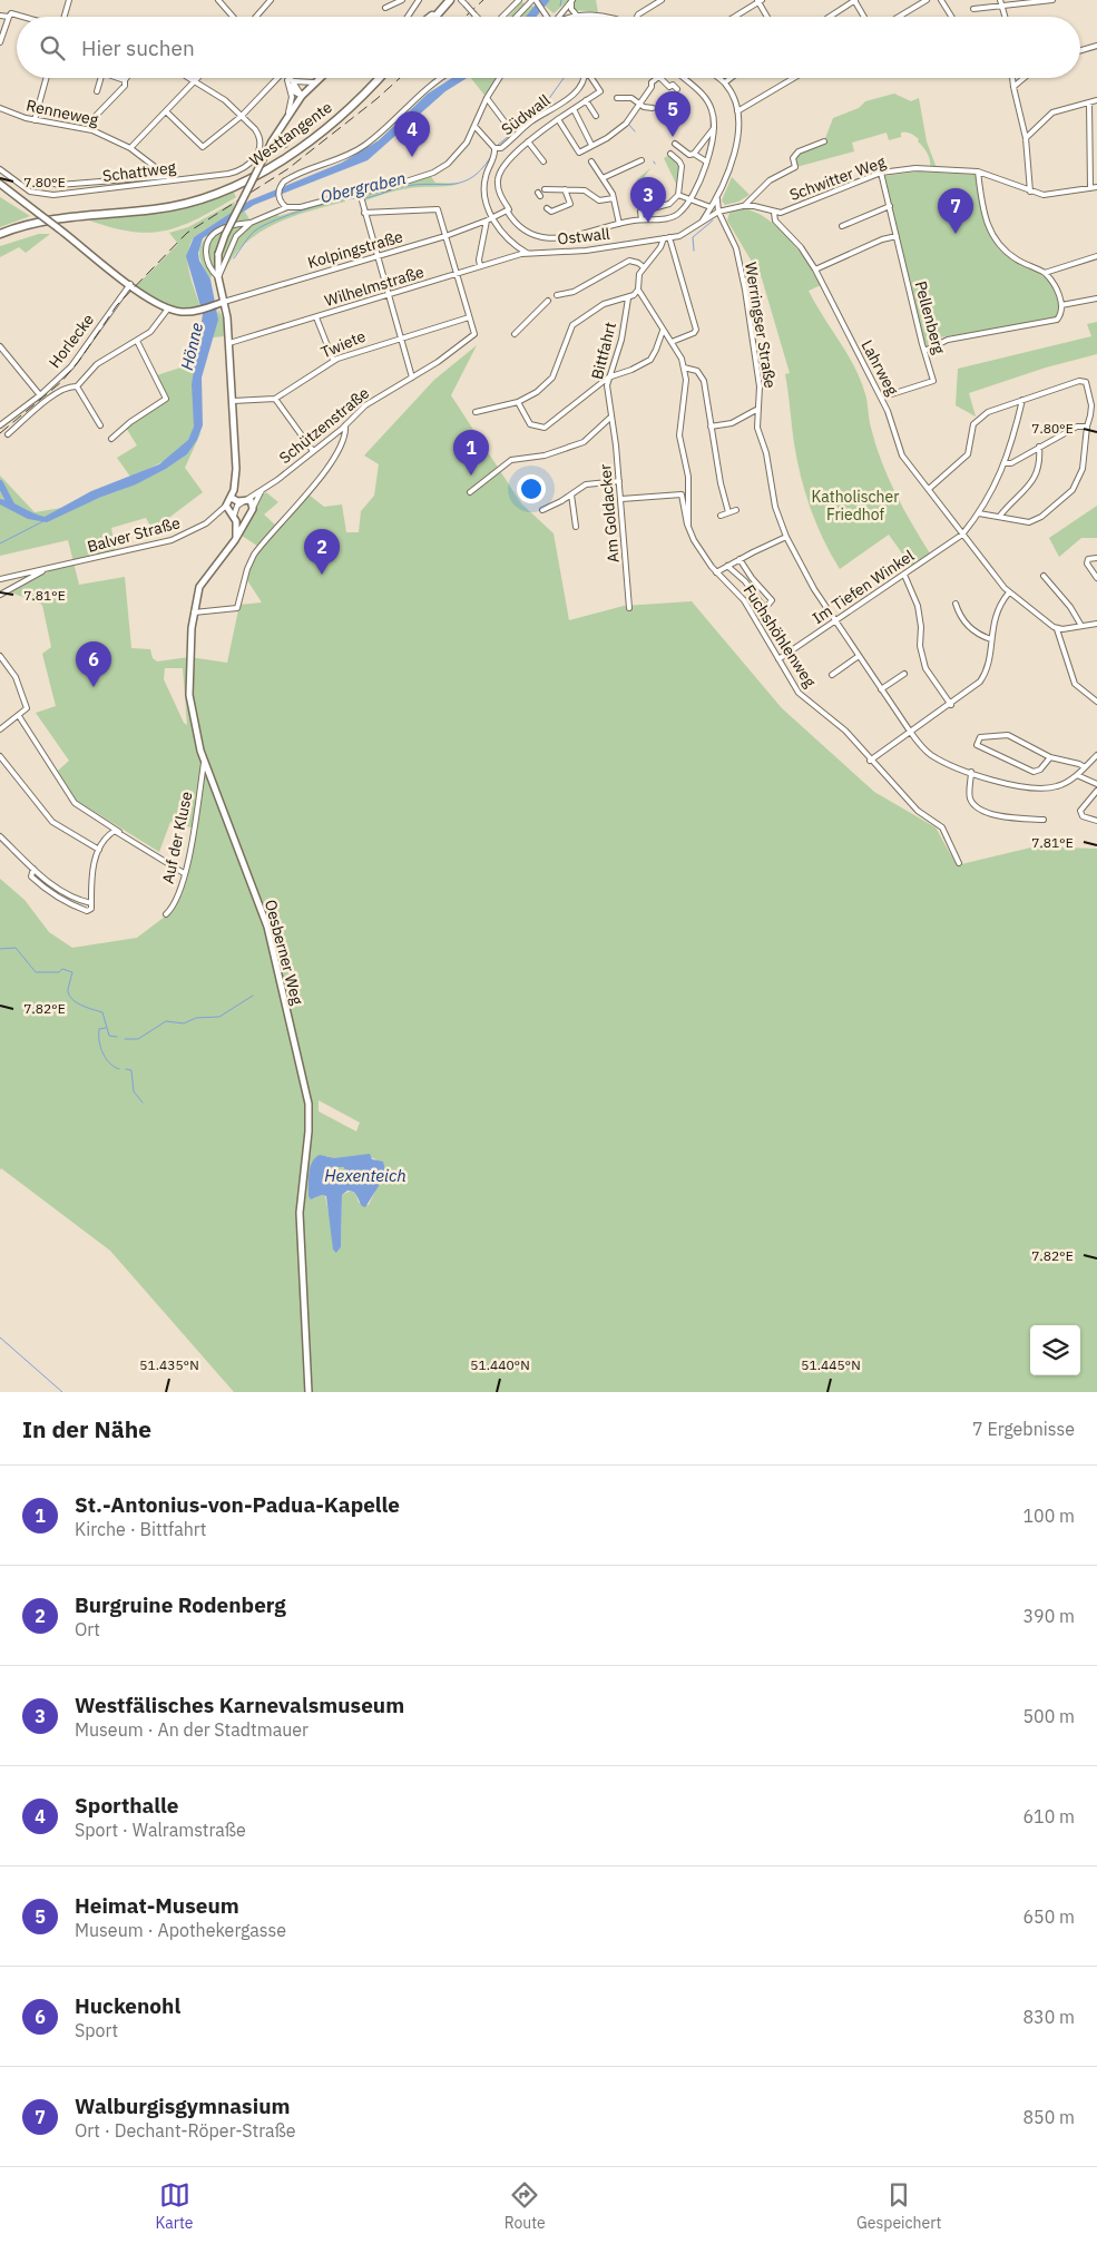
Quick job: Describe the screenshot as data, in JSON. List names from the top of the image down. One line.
{"streets":{"main road":["Westtangente"],"street":["Renneweg","Südwall","Schattweg","Schwitter Weg","Ostwall","Kolpingstraße","Wilhelmstraße","Pellenberg","Werringser Straße","Horlecke","Twiete","Bittfahrt","Lahrweg","Schützenstraße","Am Goldacker","Balver Straße","Im Tiefen Winkel","Fuchshöhlenweg","Auf der Kluse","Oesberner Weg"]},"crossings":[["Renneweg","Schattweg"],["Südwall","Kolpingstraße"],["Schwitter Weg","Ostwall"],["Schwitter Weg","Pellenberg"],["Schwitter Weg","Werringser Straße"],["Schwitter Weg","Lahrweg"],["Ostwall","Wilhelmstraße"],["Ostwall","Werringser Straße"],["Kolpingstraße","Balver Straße"],["Wilhelmstraße","Balver Straße"],["Pellenberg","Lahrweg"],["Werringser Straße","Im Tiefen Winkel"],["Twiete","Schützenstraße"],["Bittfahrt","Am Goldacker"],["Lahrweg","Im Tiefen Winkel"],["Schützenstraße","Oesberner Weg"],["Im Tiefen Winkel","Fuchshöhlenweg"],["Auf der Kluse","Oesberner Weg"]],"water":["Obergraben","Hönne","Hexenteich"],"parks":["Katholischer Friedhof"],"page":{"search":"Hier suchen","pins":["5","4","3","7","1","2","6"],"heading":["In der Nähe","7 Ergebnisse"],"list":[{"mark":"1","name":"St.-Antonius-von-Padua-Kapelle","note":"Kirche · Bittfahrt","value":"100 m"},{"mark":"2","name":"Burgruine Rodenberg","note":"Ort","value":"390 m"},{"mark":"3","name":"Westfälisches Karnevalsmuseum","note":"Museum · An der Stadtmauer","value":"500 m"},{"mark":"4","name":"Sporthalle","note":"Sport · Walramstraße","value":"610 m"},{"mark":"5","name":"Heimat-Museum","note":"Museum · Apothekergasse","value":"650 m"},{"mark":"6","name":"Huckenohl","note":"Sport","value":"830 m"},{"mark":"7","name":"Walburgisgymnasium","note":"Ort · Dechant-Röper-Straße","value":"850 m"}],"nav":["Karte","Route","Gespeichert"]},"coordinates":["7.80°E","7.81°E","7.82°E","51.435°N","51.440°N","51.445°N"]}
